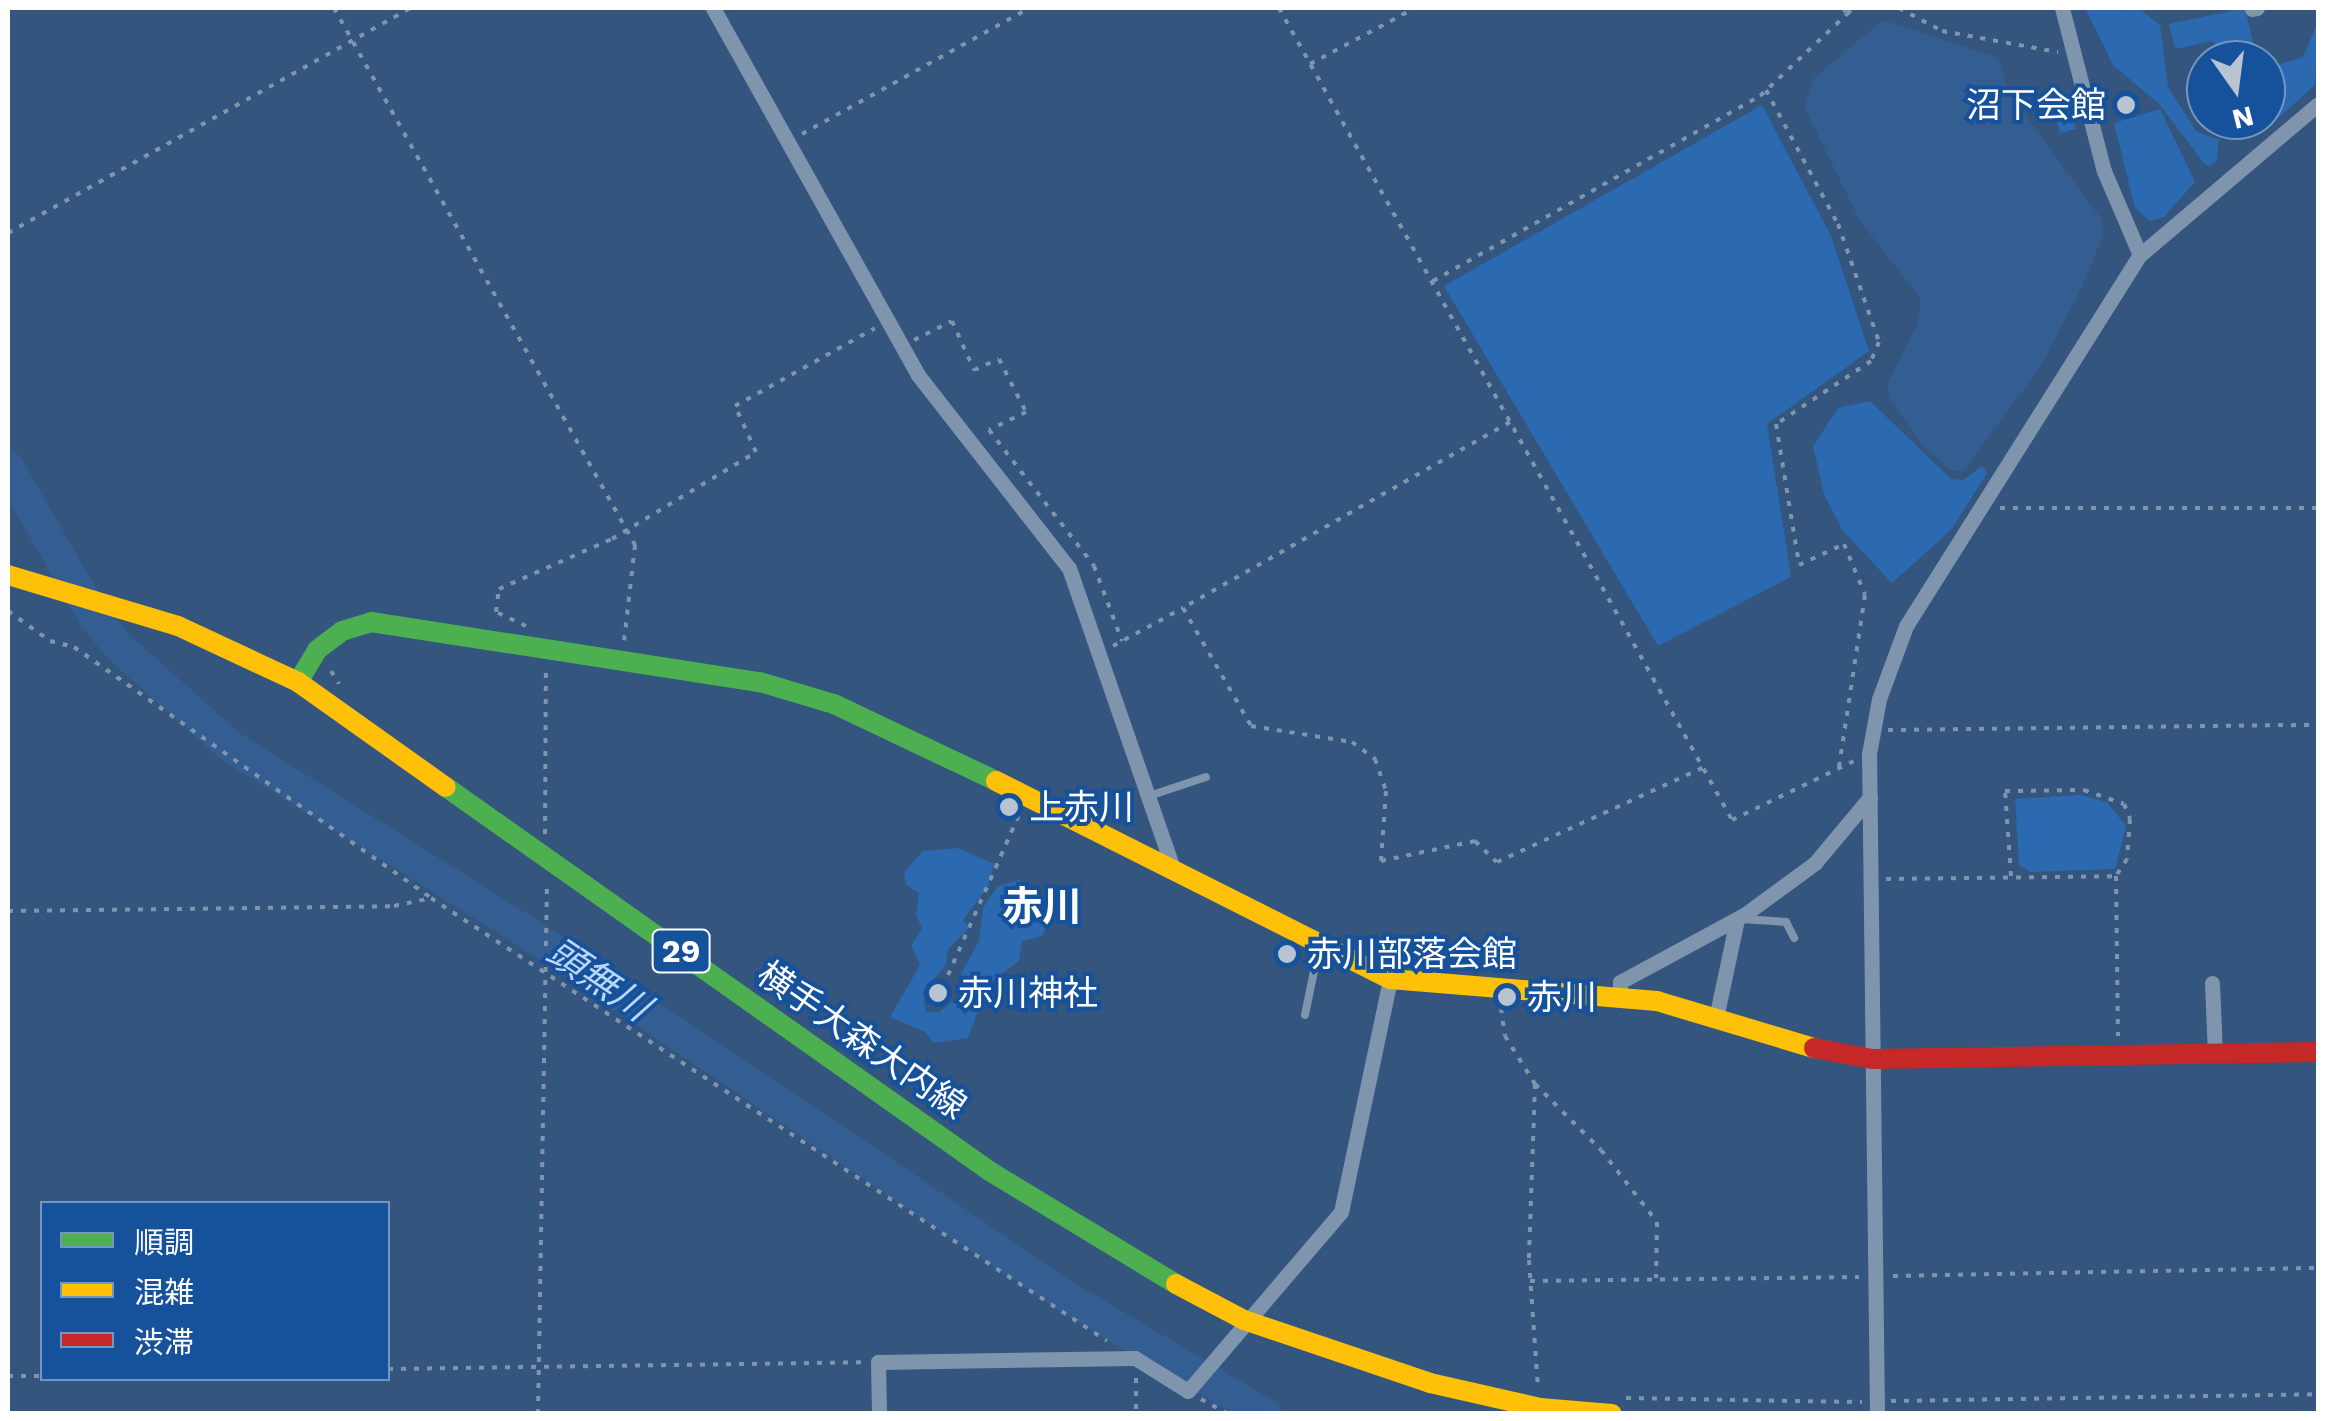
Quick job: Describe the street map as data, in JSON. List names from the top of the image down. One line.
{"streets":{"street":["29","横手大森大内線"]},"districts":["赤川"],"water":["頭無川"],"places":["沼下会館","上赤川","赤川部落会館","赤川神社","赤川"],"legend":["順調","混雑","渋滞"],"north":"bottom"}
